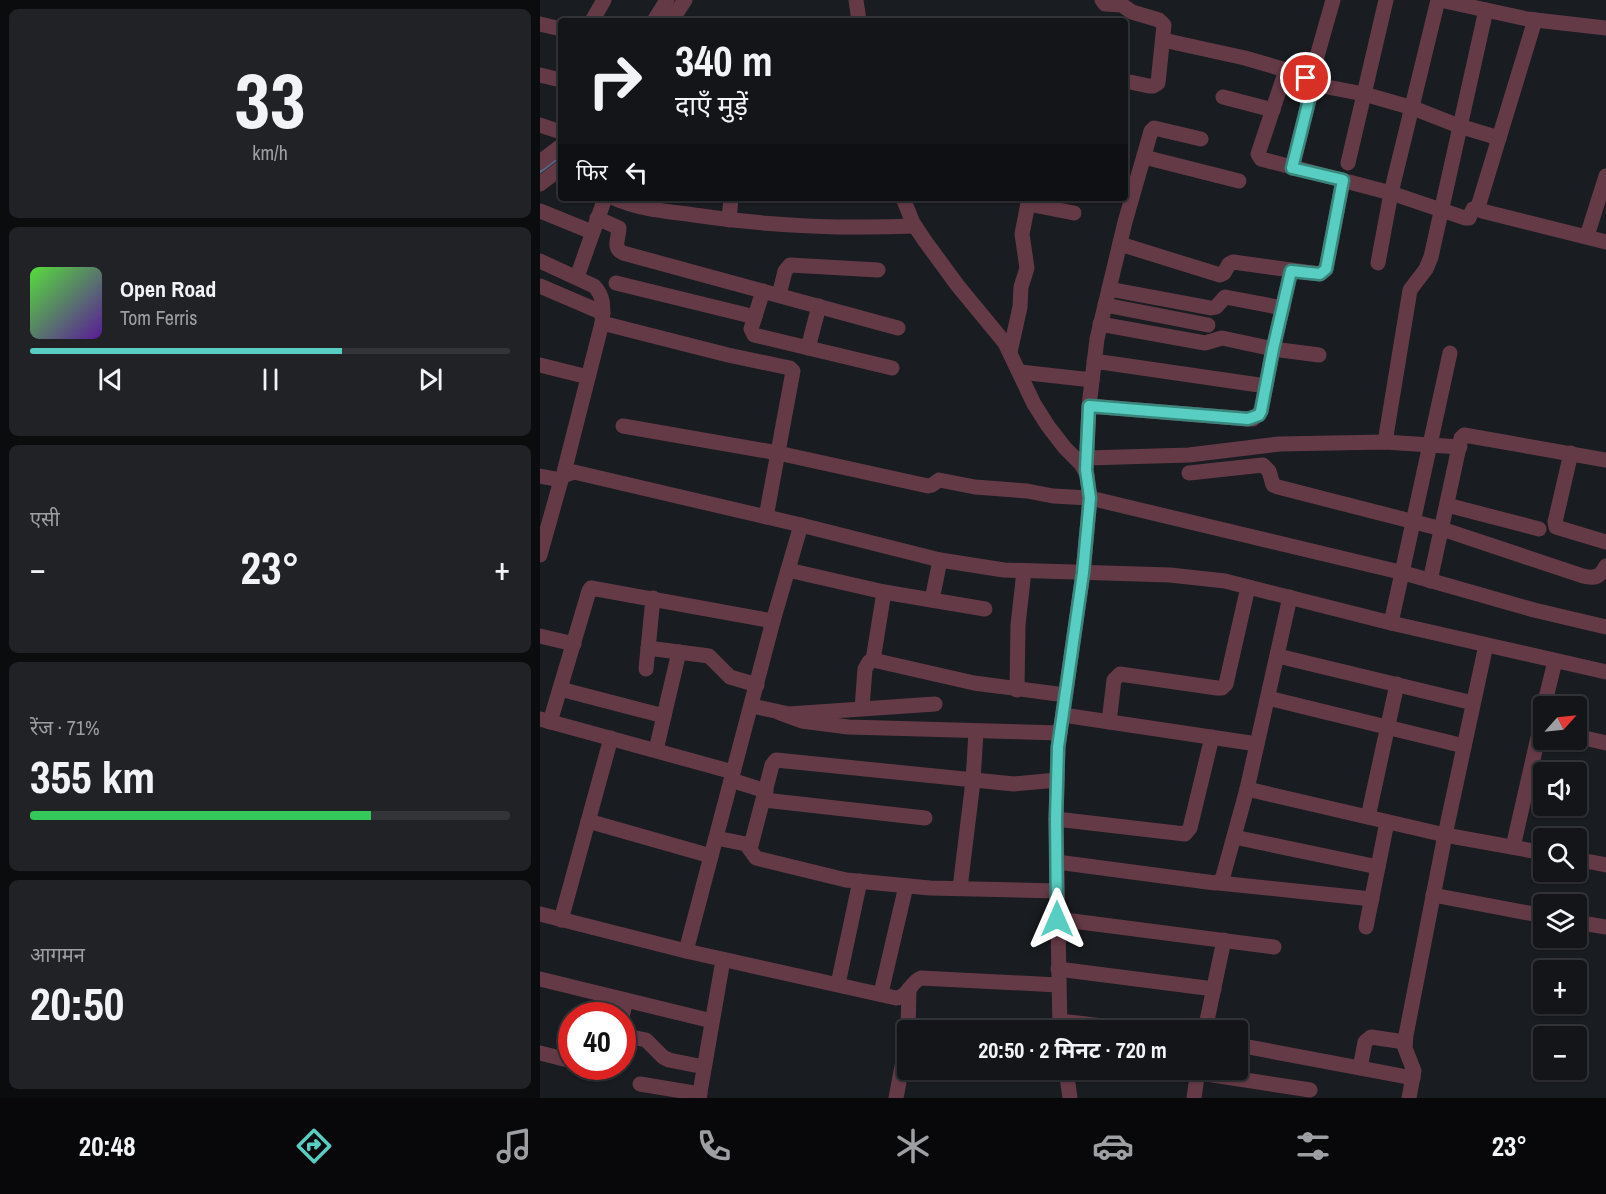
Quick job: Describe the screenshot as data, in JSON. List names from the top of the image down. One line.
{"north":"top right","page":{"tile":[["33","km/h"],"एसी",["रेंज · 71%","355 km"],["आगमन","20:50"]],"turn":["340 m","दाएँ मुड़ें"],"then":"फिर","song":["Open Road","Tom Ferris"],"heat":["−","23°","+"],"map_buttons":["+","−"],"limit":"40","trip":"20:50 · 2 मिनट · 720 m","tabs":["20:48","23°"]}}
